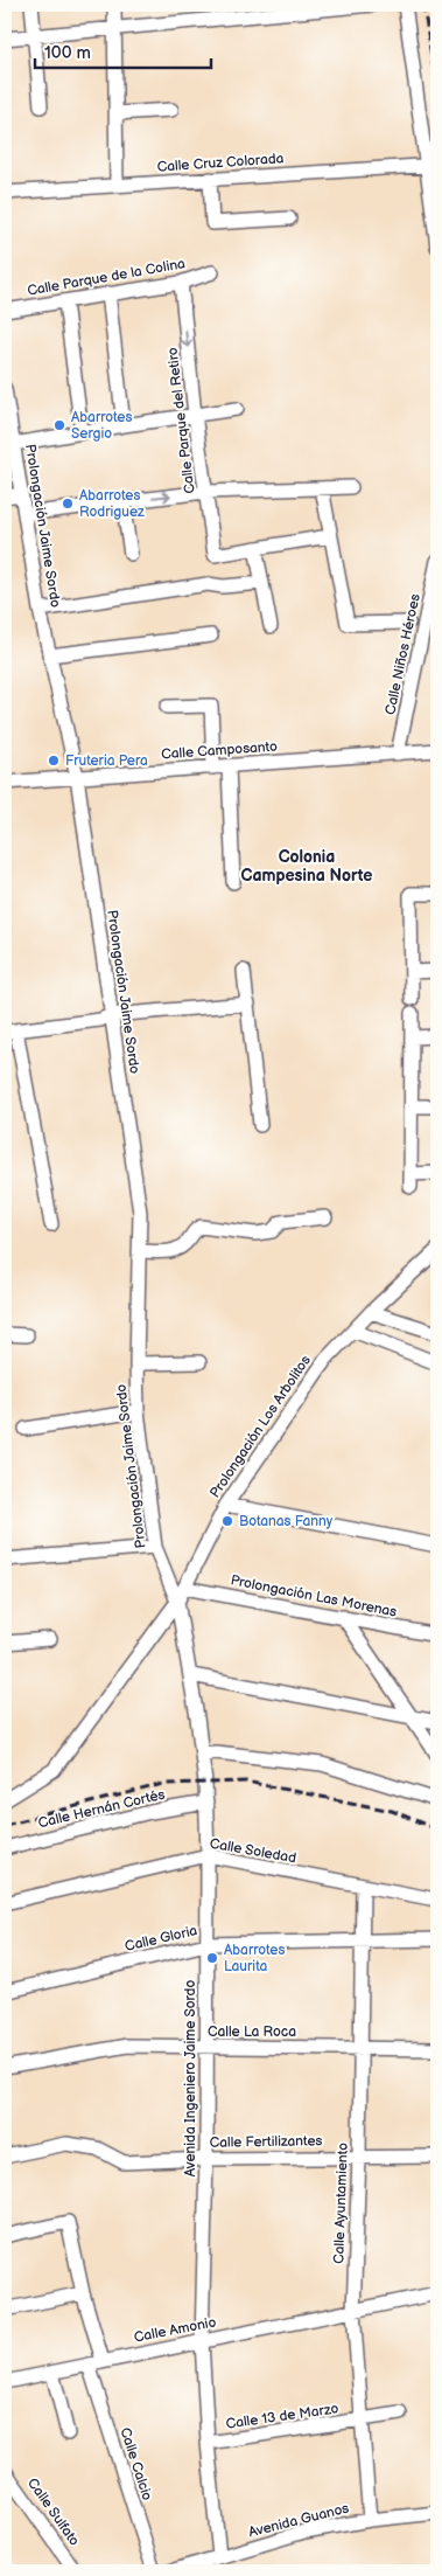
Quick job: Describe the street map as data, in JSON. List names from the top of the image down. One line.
{"streets":{"street":["Calle Cruz Colorada","Calle Parque de la Colina","Calle Parque del Retiro","Prolongación Jaime Sordo","Calle Niños Héroes","Calle Camposanto","Prolongación Los Arbolitos","Prolongación Las Morenas","Calle Hernán Cortés","Calle Soledad","Calle Gloria","Calle La Roca","Avenida Ingeniero Jaime Sordo","Calle Fertilizantes","Calle Ayuntamiento","Calle Amonio","Calle 13 de Marzo","Calle Calcio","Calle Sulfato","Avenida Guanos"]},"crossings":[["Calle Parque de la Colina","Calle Parque del Retiro"],["Prolongación Jaime Sordo","Calle Camposanto"],["Prolongación Jaime Sordo","Prolongación Los Arbolitos"],["Prolongación Jaime Sordo","Avenida Ingeniero Jaime Sordo"],["Calle Niños Héroes","Calle Camposanto"],["Prolongación Los Arbolitos","Prolongación Las Morenas"],["Prolongación Los Arbolitos","Avenida Ingeniero Jaime Sordo"],["Calle Hernán Cortés","Avenida Ingeniero Jaime Sordo"],["Calle Soledad","Avenida Ingeniero Jaime Sordo"],["Calle Soledad","Calle Ayuntamiento"],["Calle Gloria","Avenida Ingeniero Jaime Sordo"],["Calle Gloria","Calle Ayuntamiento"],["Calle La Roca","Avenida Ingeniero Jaime Sordo"],["Calle La Roca","Calle Ayuntamiento"],["Avenida Ingeniero Jaime Sordo","Calle Fertilizantes"],["Avenida Ingeniero Jaime Sordo","Calle Amonio"],["Avenida Ingeniero Jaime Sordo","Calle 13 de Marzo"],["Avenida Ingeniero Jaime Sordo","Avenida Guanos"],["Calle Fertilizantes","Calle Ayuntamiento"],["Calle Ayuntamiento","Calle Amonio"],["Calle Ayuntamiento","Calle 13 de Marzo"],["Calle Ayuntamiento","Avenida Guanos"],["Calle Amonio","Calle Calcio"]],"districts":["Colonia Campesina Norte"],"places":["Abarrotes Sergio","Abarrotes Rodriguez","Fruteria Pera","Botanas Fanny","Abarrotes Laurita"],"scale_bar":"100 m"}
